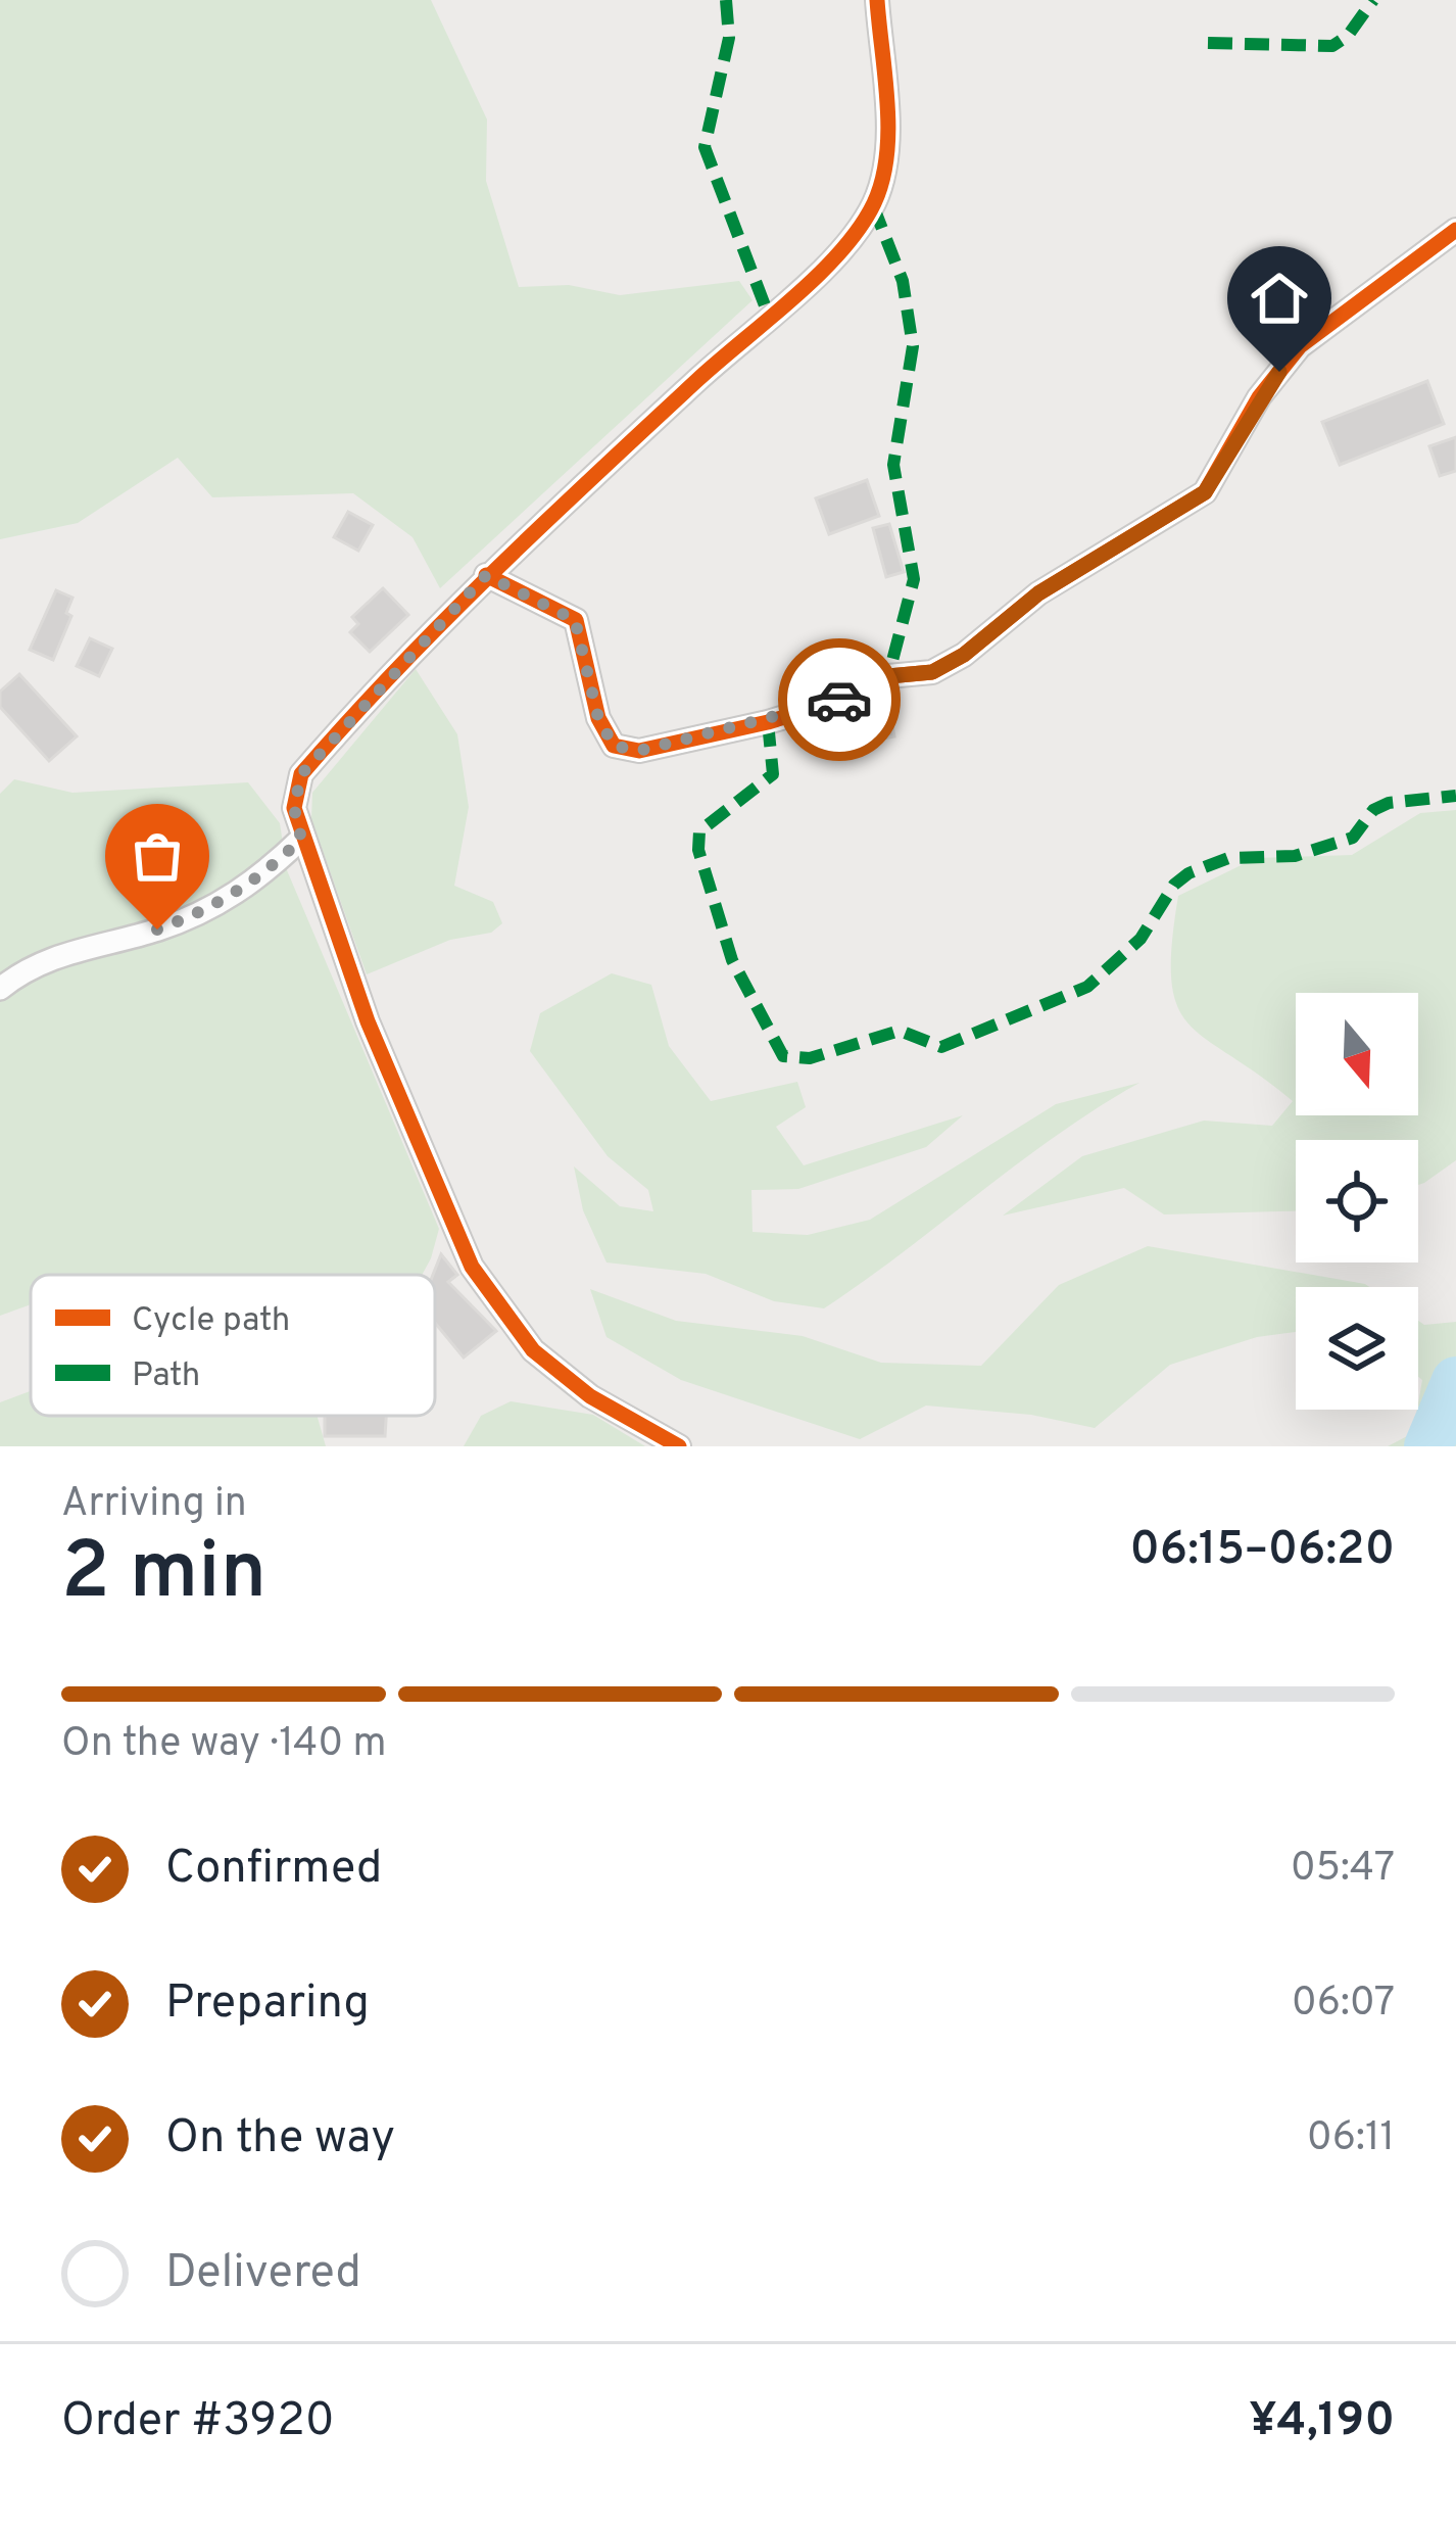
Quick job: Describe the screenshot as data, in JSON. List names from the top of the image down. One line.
{"legend":["Cycle path","Path"],"north":"bottom","page":{"heading":["2 min","Arriving in","06:15–06:20"],"panel":["Order #3920","¥4,190"],"bar":"On the way · 140 m","list":[["Confirmed","05:47"],["Preparing","06:07"],["On the way","06:11"],"Delivered"]}}
